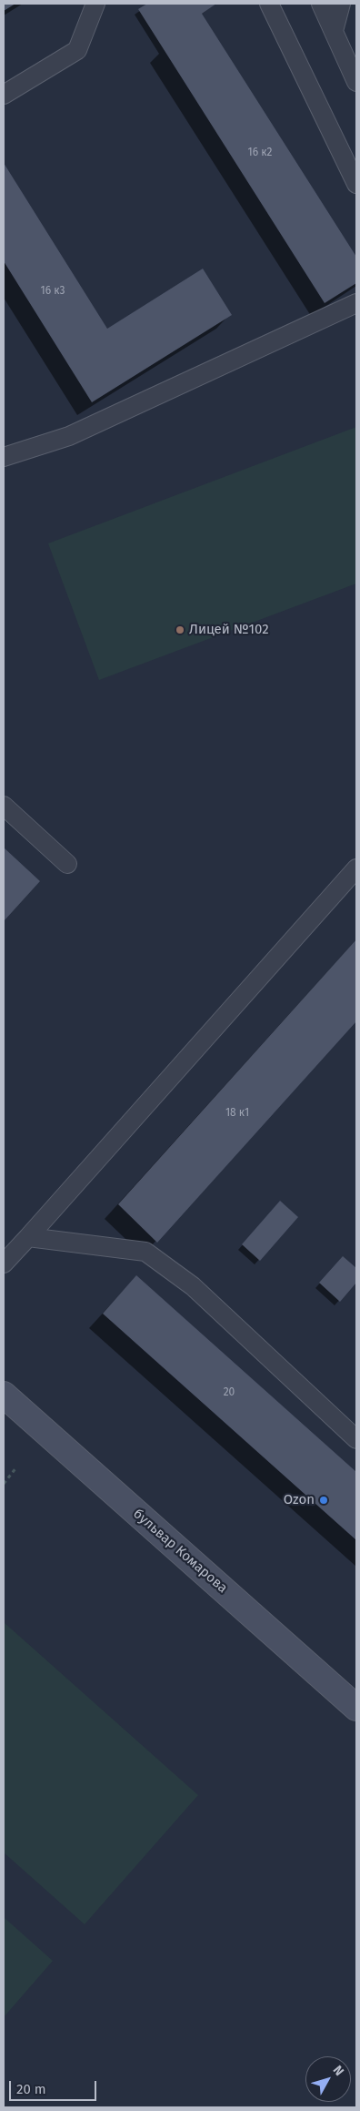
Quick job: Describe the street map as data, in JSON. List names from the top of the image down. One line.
{"streets":{"street":["бульвар Комарова"]},"places":["Лицей №102","Ozon"],"house_numbers":["16 к2","16 к3","18 к1","20"],"scale_bar":"20 m","north":"top right"}
